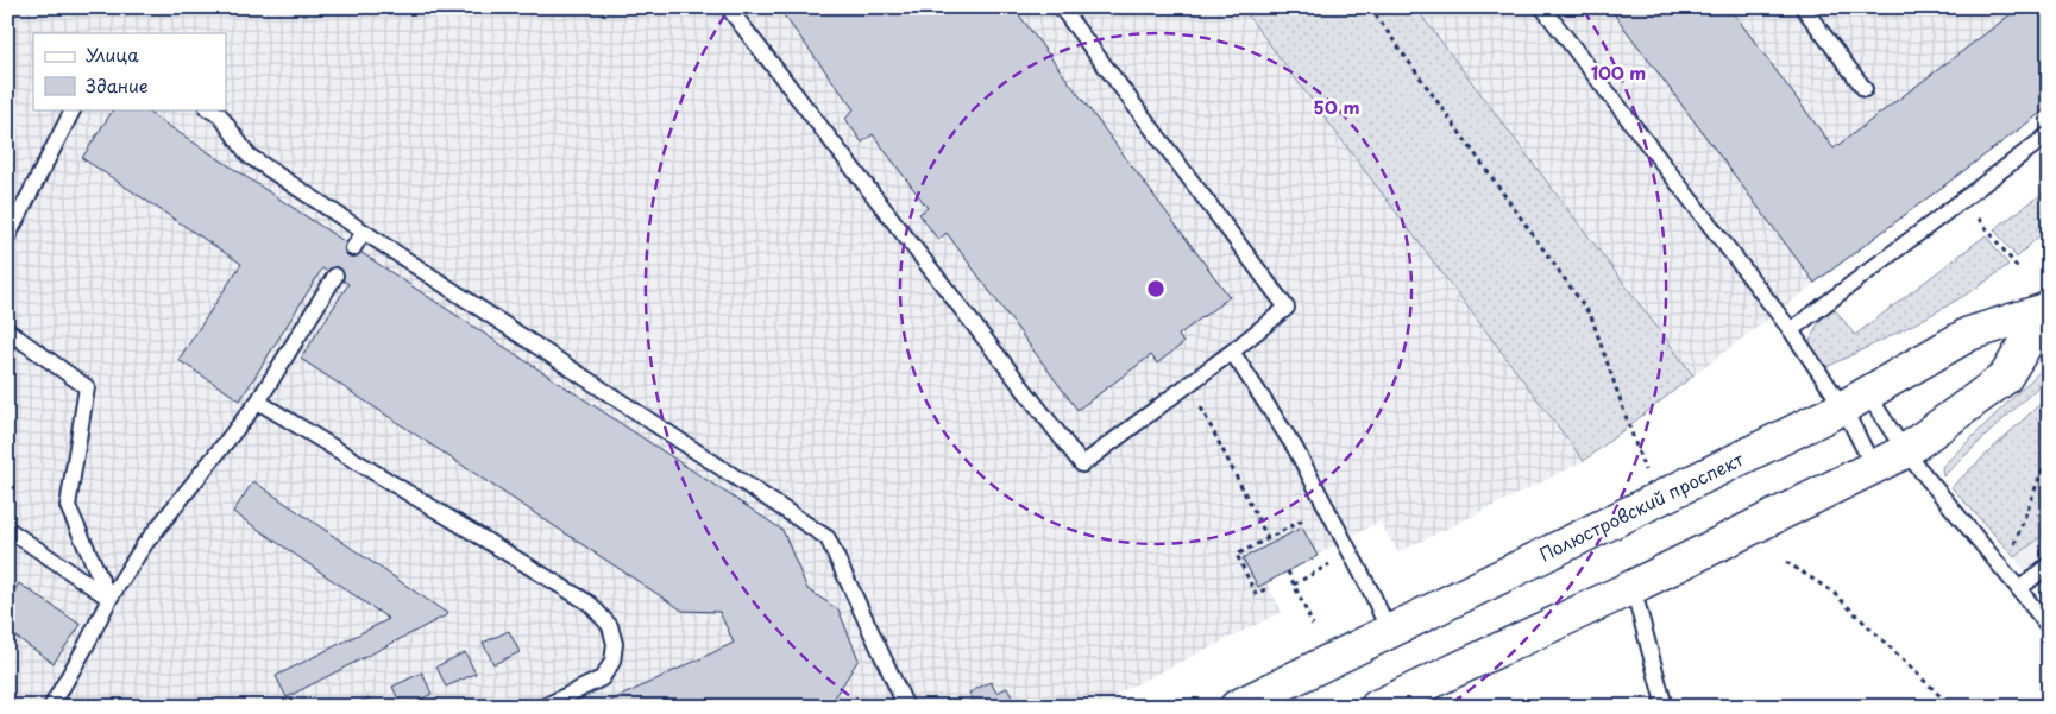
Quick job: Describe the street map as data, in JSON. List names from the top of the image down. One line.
{"streets":{"main road":["Полюстровский проспект"]},"legend":["Улица","Здание"],"rings":["100 m","50 m"]}
